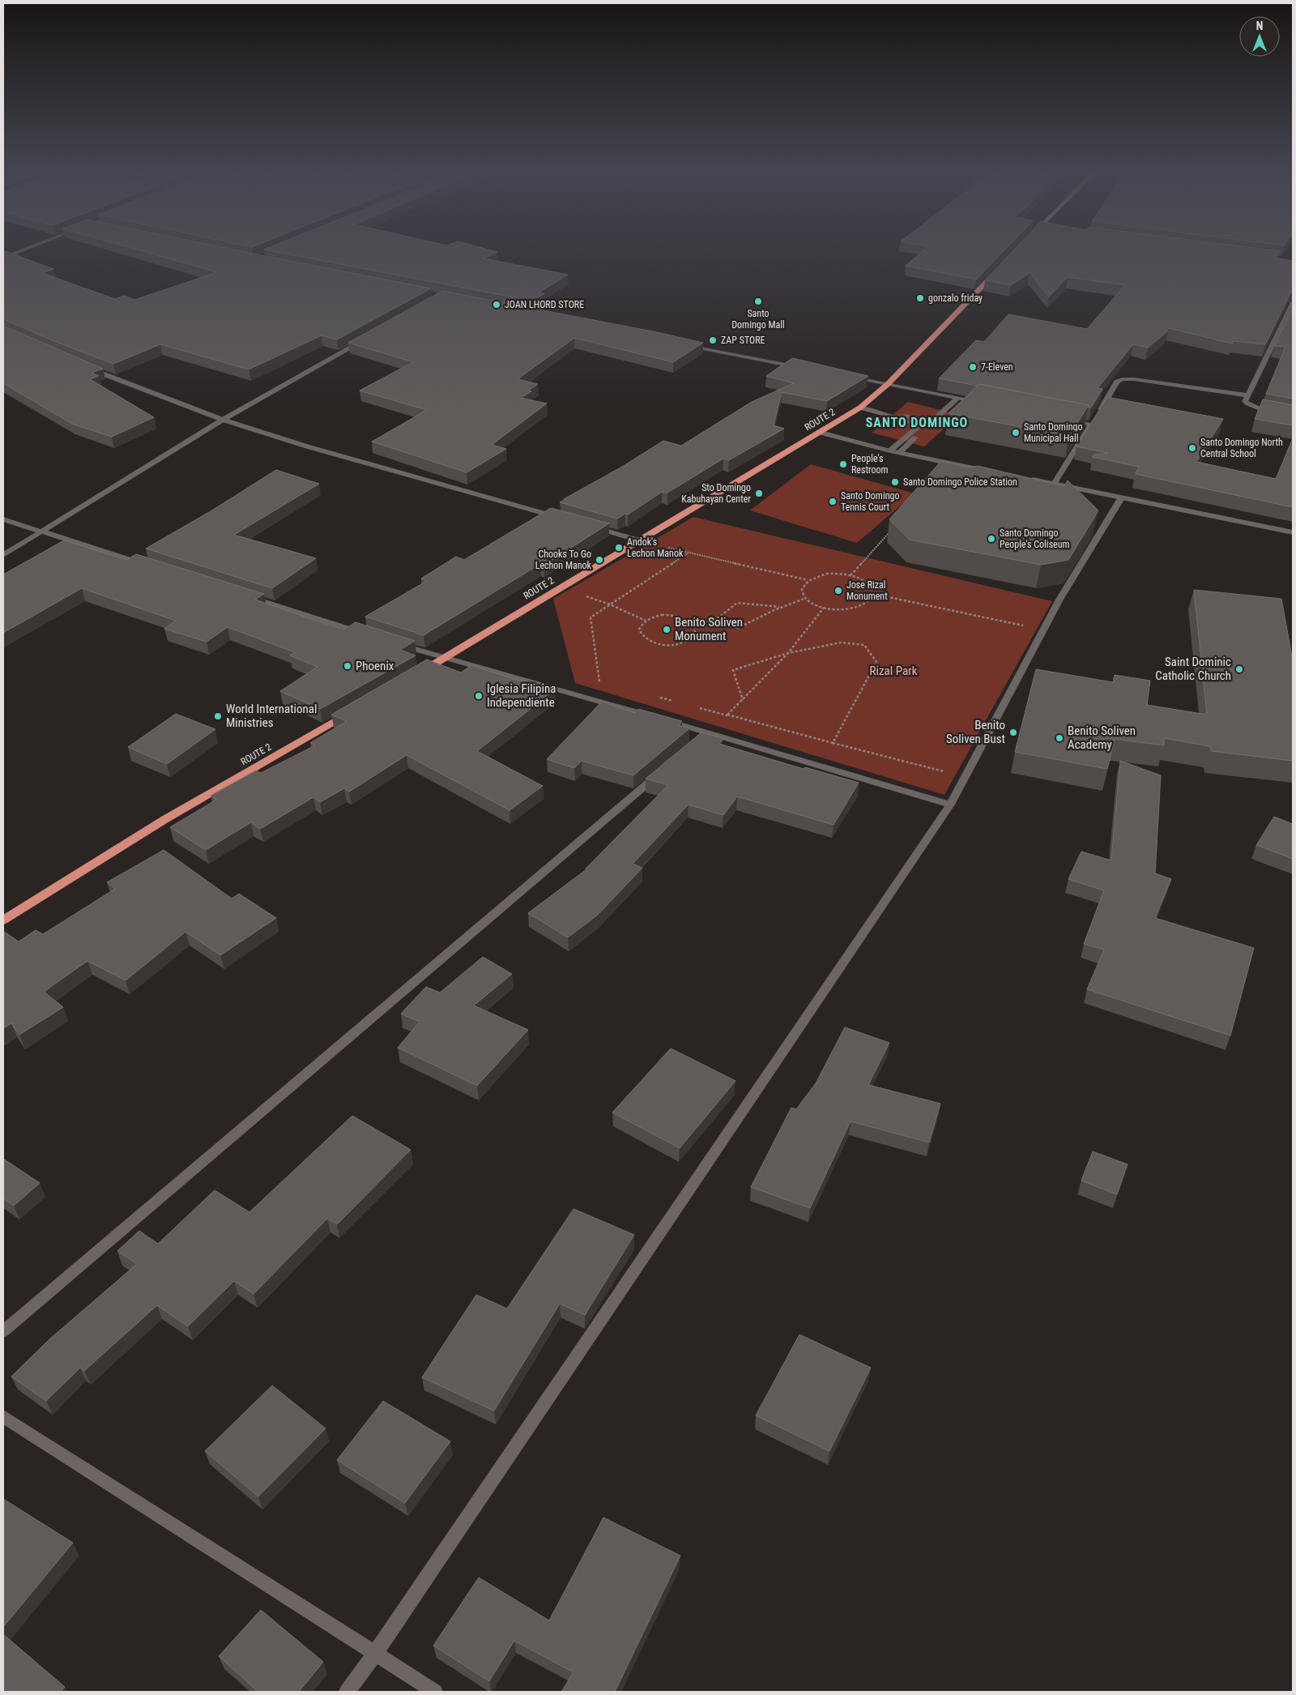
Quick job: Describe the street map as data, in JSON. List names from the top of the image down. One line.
{"streets":{"highway":["ROUTE 2"]},"districts":["SANTO DOMINGO"],"parks":["Rizal Park"],"places":["gonzalo friday","Santo Domingo Mall","JOAN LHORD STORE","ZAP STORE","7-Eleven","Santo Domingo Municipal Hall","Santo Domingo North Central School","People's Restroom","Santo Domingo Police Station","Sto Domingo Kabuhayan Center","Santo Domingo Tennis Court","Santo Domingo People's Coliseum","Andok's Lechon Manok","Chooks To Go Lechon Manok","Jose Rizal Monument","Benito Soliven Monument","Phoenix","Saint Dominic Catholic Church","Iglesia Filipina Independiente","World International Ministries","Benito Soliven Bust","Benito Soliven Academy"],"north":"top"}
